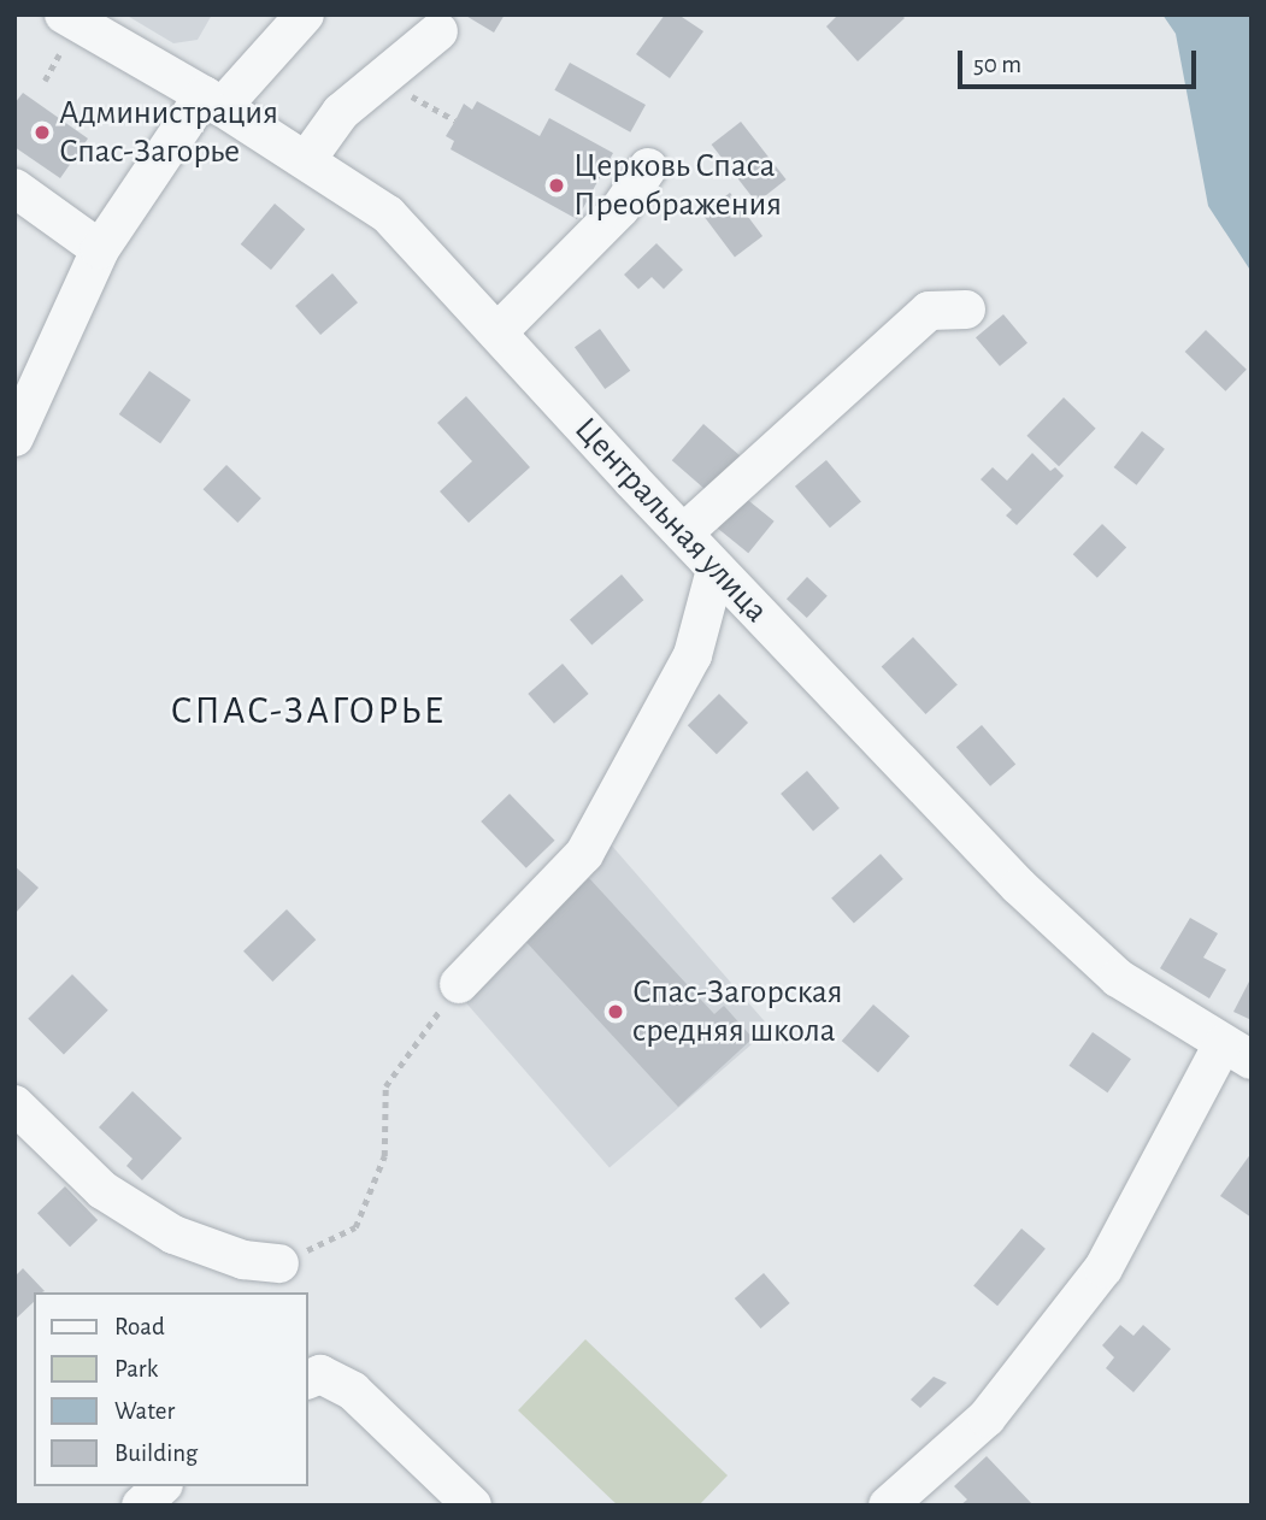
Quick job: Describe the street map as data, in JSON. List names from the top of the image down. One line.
{"streets":{"street":["Центральная улица"]},"districts":["СПАС-ЗАГОРЬЕ"],"places":["Администрация Спас-Загорье","Церковь Спаса Преображения","Спас-Загорская средняя школа"],"legend":["Road","Park","Water","Building"],"scale_bar":"50 m"}
